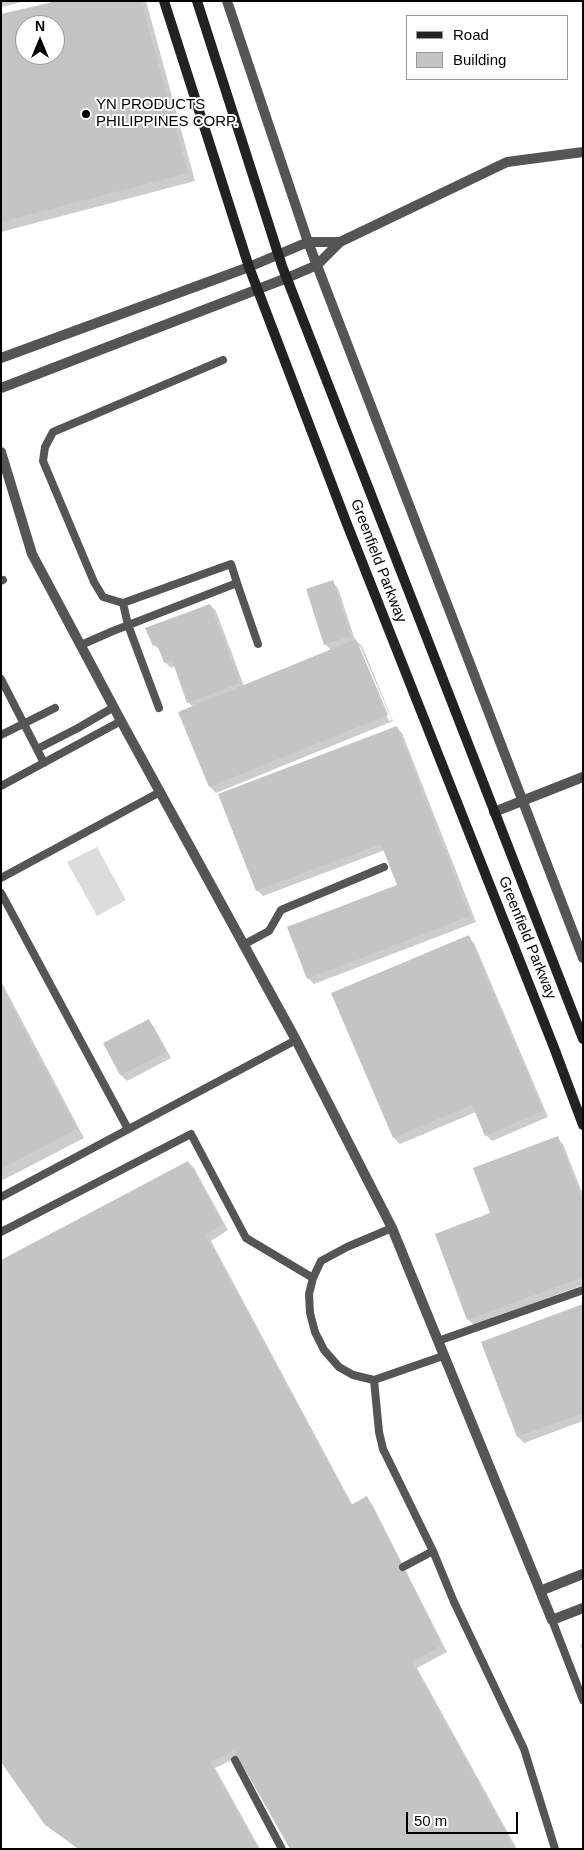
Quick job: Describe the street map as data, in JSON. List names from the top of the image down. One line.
{"streets":{"main road":["Greenfield Parkway"]},"places":["YN PRODUCTS PHILIPPINES CORP."],"legend":["Road","Building"],"scale_bar":"50 m","north":"top"}
